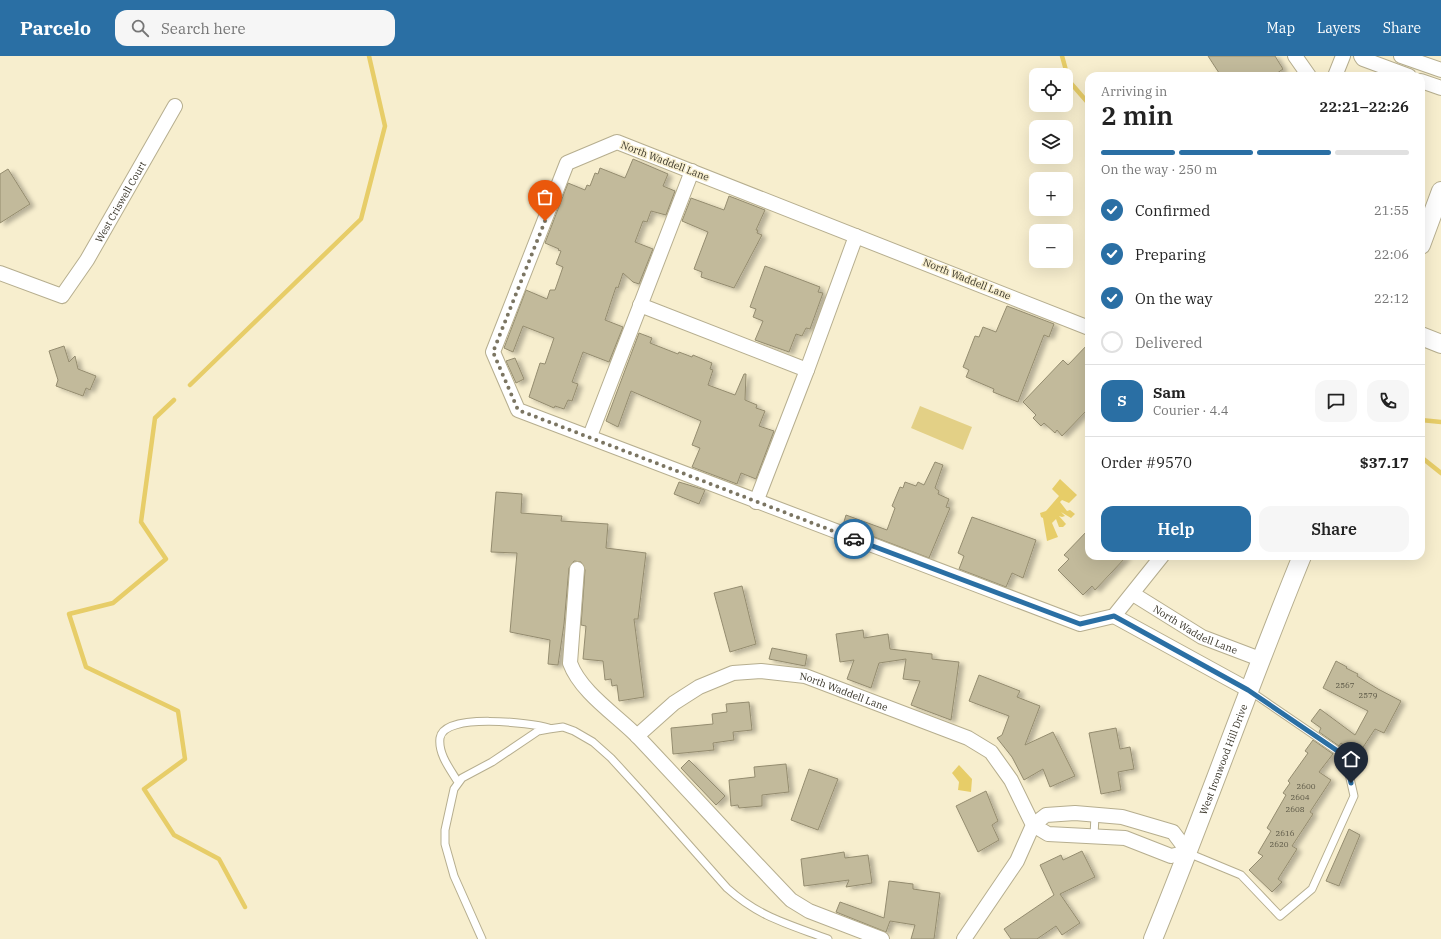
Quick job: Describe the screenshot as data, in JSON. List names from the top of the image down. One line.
{"streets":{"street":["North Waddell Lane","West Criswell Court","West Ironwood Hill Drive"]},"crossings":[["North Waddell Lane","West Ironwood Hill Drive"]],"house_numbers":["2567","2579","2600","2604","2608","2616","2620"],"page":{"header":"Parcelo","search":"Search here","nav":["Map","Layers","Share"],"map_buttons":["+","−"],"heading":["2 min","Arriving in","22:21–22:26"],"panel":["Sam","Courier · 4.4","Order #9570","$37.17"],"bar":"On the way · 250 m","list":[["Confirmed","21:55"],["Preparing","22:06"],["On the way","22:12"],"Delivered"],"round":"S","buttons":["Help","Share"]}}
